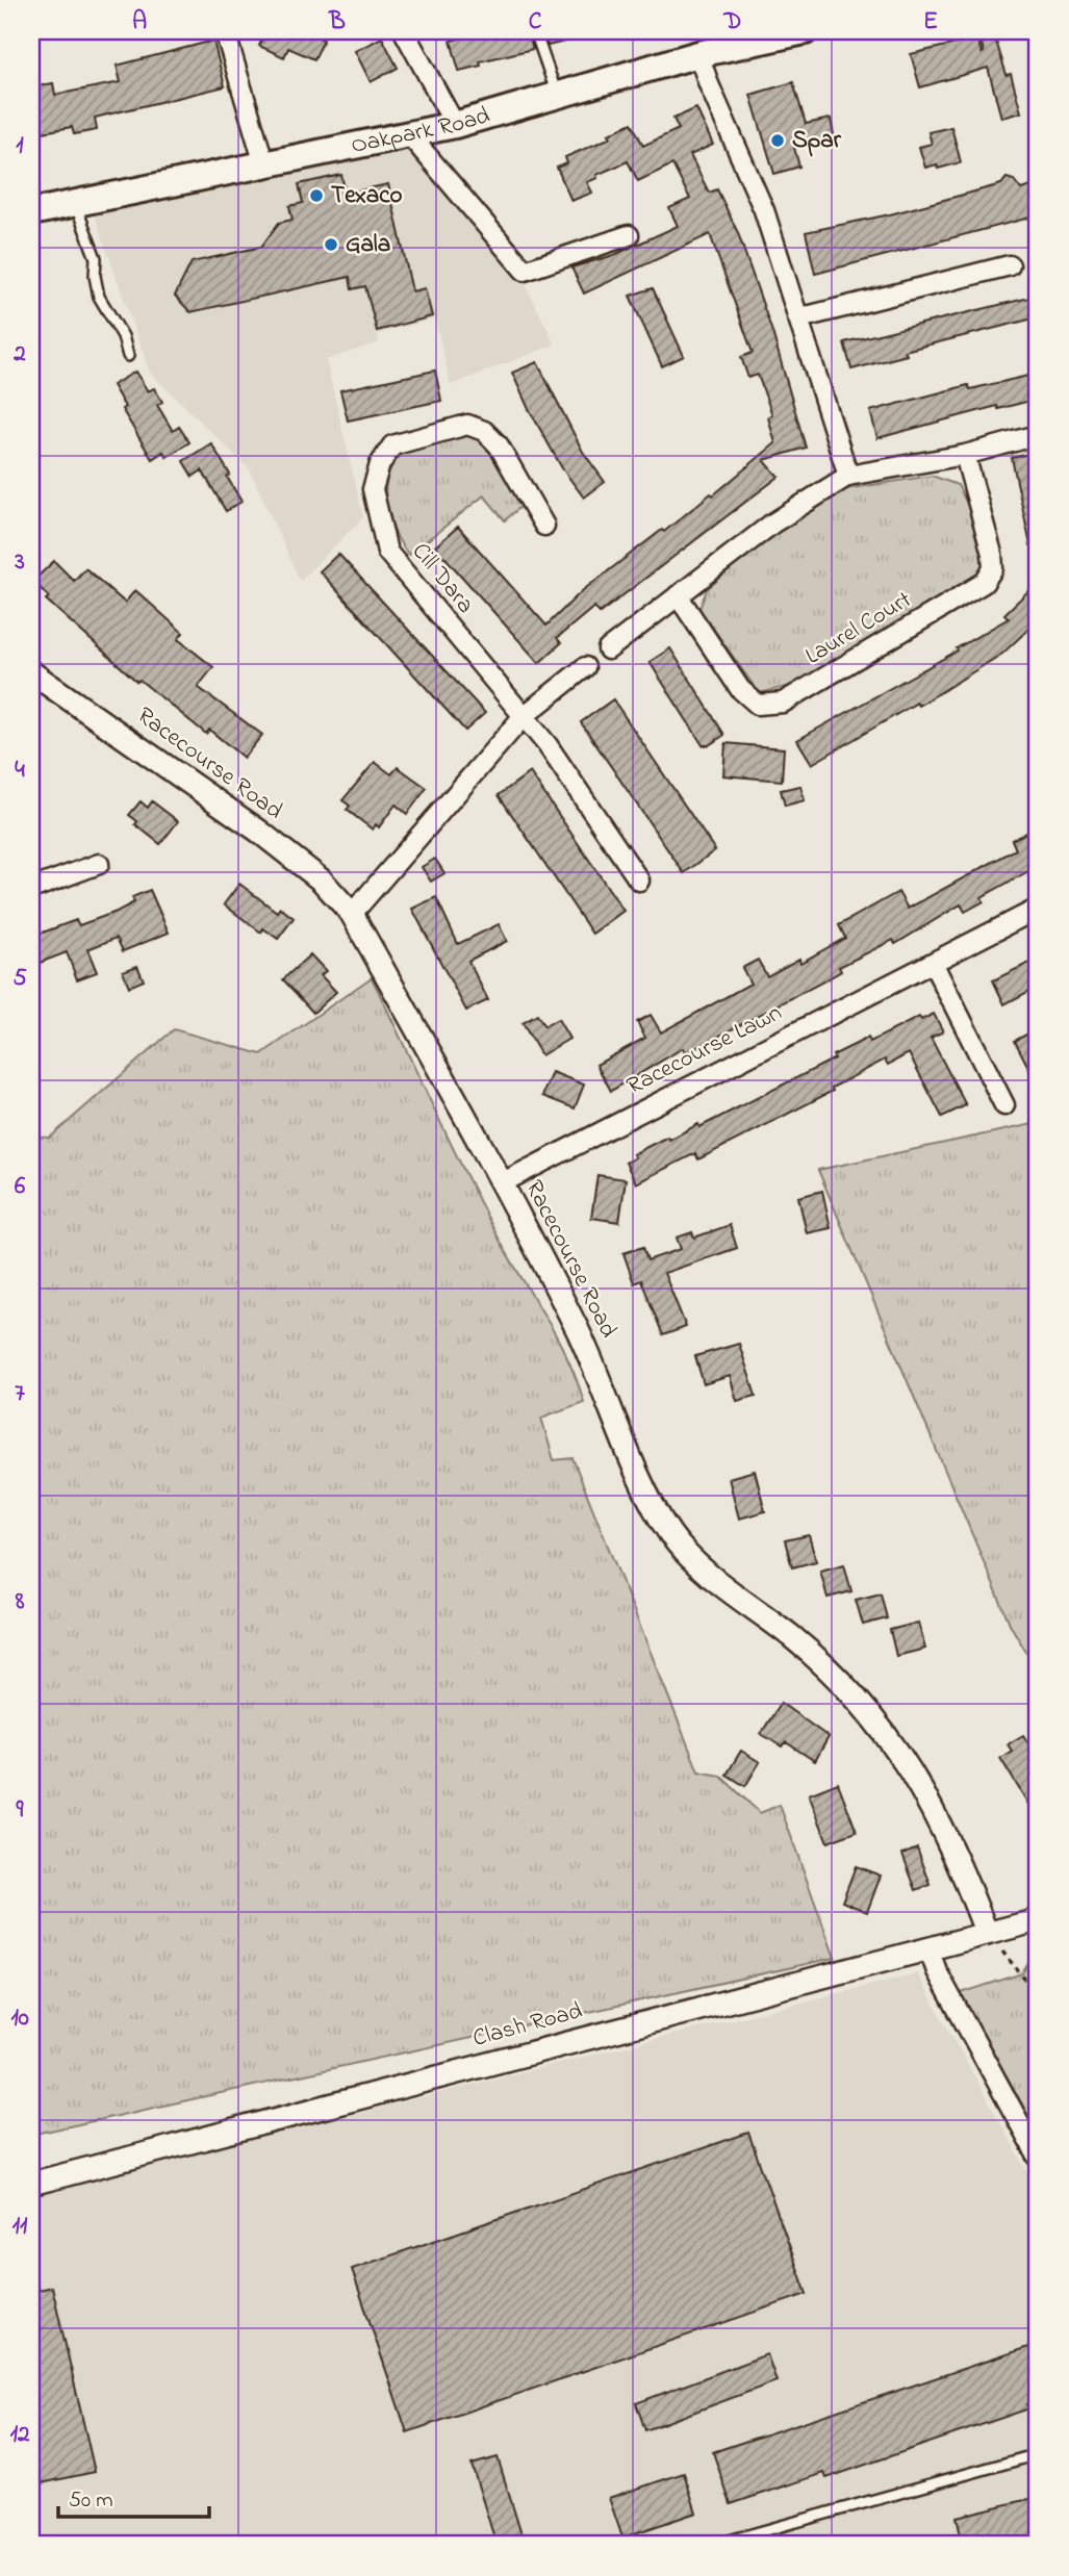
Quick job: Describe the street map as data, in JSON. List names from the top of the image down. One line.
{"streets":{"main road":["Oakpark Road"],"street":["Cill Dara","Laurel Court","Racecourse Road","Racecourse Lawn","Clash Road"]},"crossings":[["Racecourse Road","Racecourse Lawn"],["Racecourse Road","Clash Road"]],"places":["Spar","Texaco","Gala"],"scale_bar":"50 m","grid":{"columns":["A","B","C","D","E"],"rows":["1","2","3","4","5","6","7","8","9","10","11","12"]}}
